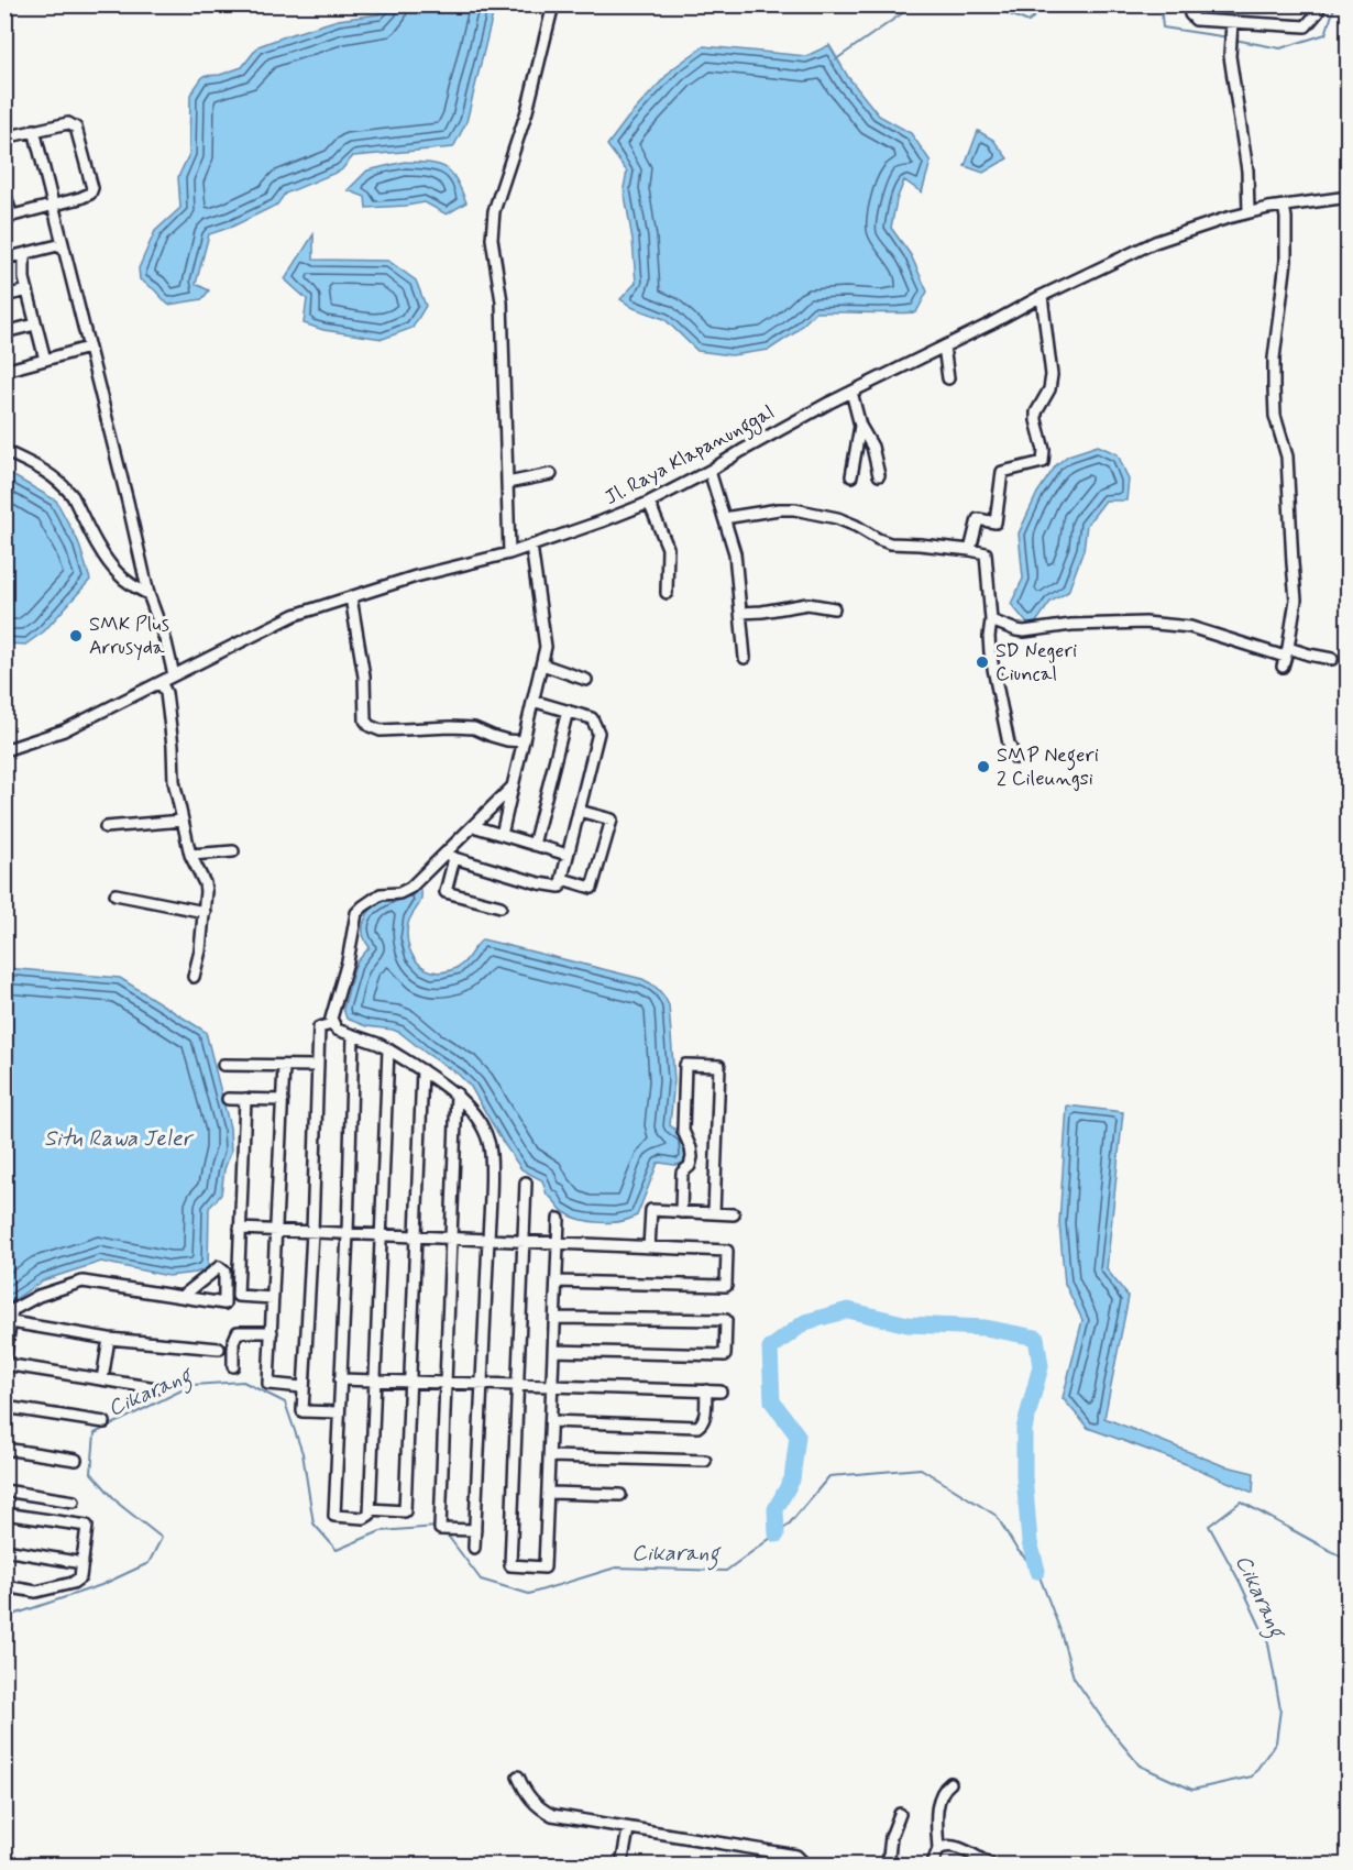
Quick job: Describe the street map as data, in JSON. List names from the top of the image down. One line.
{"streets":{"street":["Jl. Raya Klapanunggal"]},"water":["Situ Rawa Jeler","Cikarang"],"places":["SMK Plus Arrusyda","SD Negeri Ciuncal","SMP Negeri 2 Cileungsi"]}
